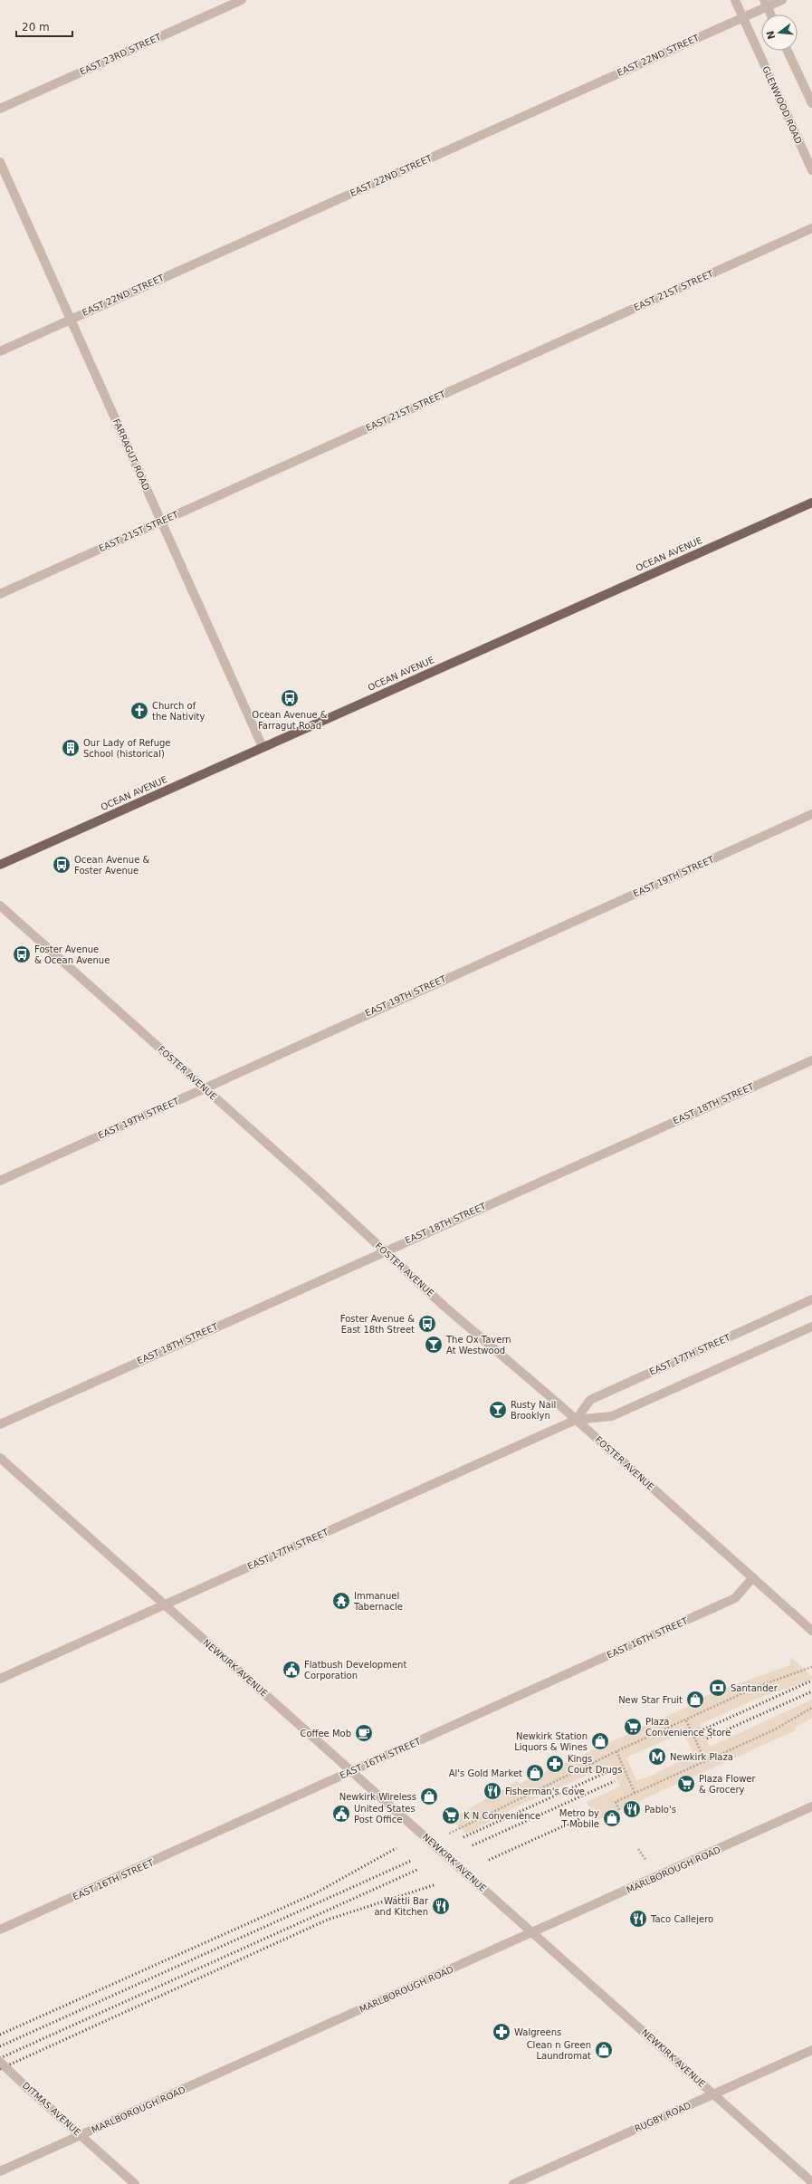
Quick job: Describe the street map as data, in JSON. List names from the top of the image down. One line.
{"streets":{"main road":["OCEAN AVENUE"],"street":["EAST 23RD STREET","EAST 22ND STREET","GLENWOOD ROAD","EAST 21ST STREET","FARRAGUT ROAD","EAST 19TH STREET","FOSTER AVENUE","EAST 18TH STREET","EAST 17TH STREET","EAST 16TH STREET","NEWKIRK AVENUE","MARLBOROUGH ROAD","DITMAS AVENUE","RUGBY ROAD"]},"crossings":[["EAST 22ND STREET","GLENWOOD ROAD"],["EAST 22ND STREET","FARRAGUT ROAD"],["EAST 21ST STREET","FARRAGUT ROAD"],["FARRAGUT ROAD","OCEAN AVENUE"],["EAST 19TH STREET","FOSTER AVENUE"],["FOSTER AVENUE","EAST 18TH STREET"],["FOSTER AVENUE","EAST 17TH STREET"],["FOSTER AVENUE","EAST 16TH STREET"],["EAST 17TH STREET","NEWKIRK AVENUE"],["EAST 16TH STREET","NEWKIRK AVENUE"],["NEWKIRK AVENUE","MARLBOROUGH ROAD"],["NEWKIRK AVENUE","RUGBY ROAD"],["MARLBOROUGH ROAD","DITMAS AVENUE"]],"places":{"bus stop":["Ocean Avenue & Farragut Road","Ocean Avenue & Foster Avenue","Foster Avenue & Ocean Avenue","Foster Avenue & East 18th Street"],"church":["Church of the Nativity"],"building":["Our Lady of Refuge School (historical)"],"bar":["The Ox Tavern At Westwood","Rusty Nail Brooklyn"],"temple":["Immanuel Tabernacle"],"public building":["Flatbush Development Corporation","United States Post Office"],"bank":["Santander"],"shop":["New Star Fruit","Newkirk Station Liquors & Wines","Al's Gold Market","Newkirk Wireless","Metro by T-Mobile","Clean n Green Laundromat"],"supermarket":["Plaza Convenience Store","Plaza Flower & Grocery","K N Convenience"],"cafe":["Coffee Mob"],"metro station":["Newkirk Plaza"],"pharmacy":["Kings Court Drugs","Walgreens"],"restaurant":["Fisherman's Cove","Pablo's","Wattli Bar and Kitchen","Taco Callejero"]},"scale_bar":"20 m","north":"left"}
